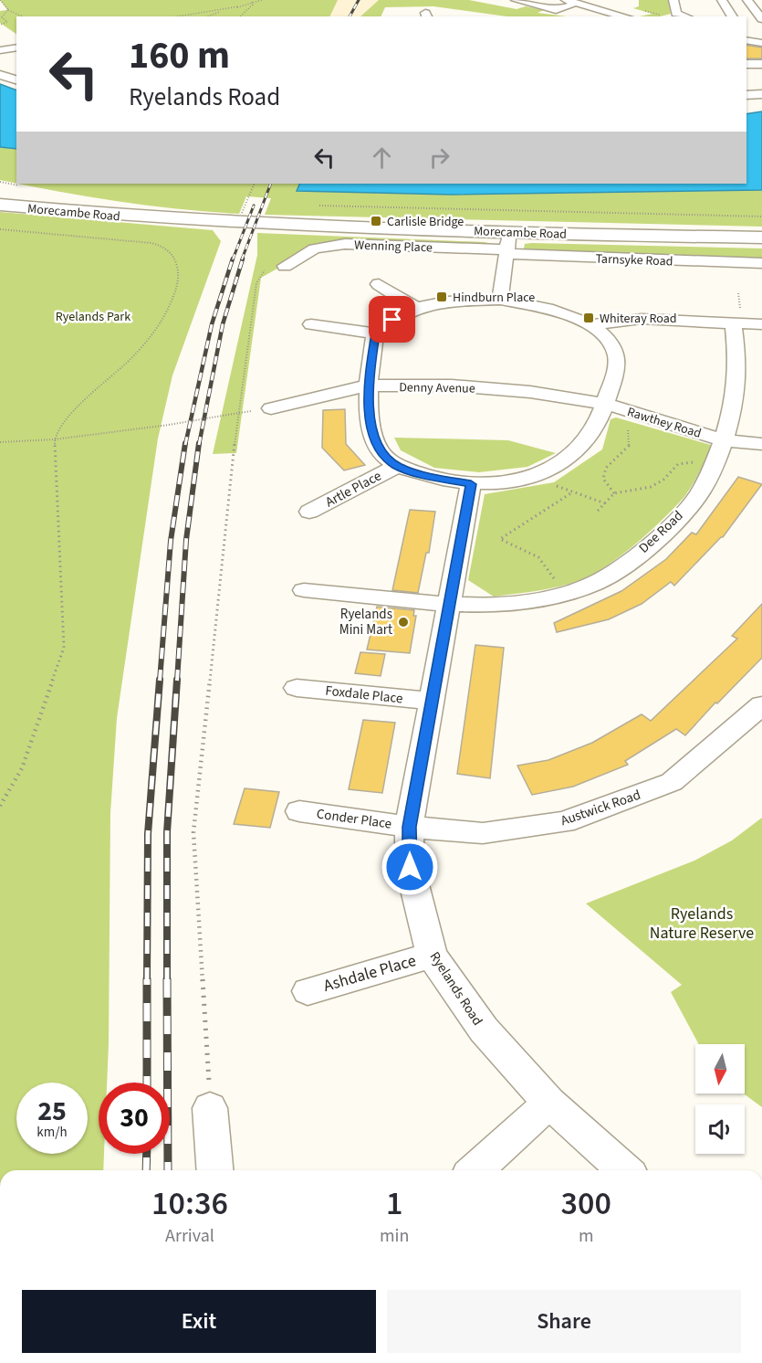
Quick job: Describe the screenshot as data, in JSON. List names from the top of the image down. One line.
{"streets":{"main road":["Morecambe Road"],"street":["Wenning Place","Tarnsyke Road","Denny Avenue","Rawthey Road","Artle Place","Dee Road","Foxdale Place","Austwick Road","Conder Place","Ashdale Place","Ryelands Road"]},"crossings":[["Morecambe Road","Wenning Place"],["Morecambe Road","Tarnsyke Road"],["Wenning Place","Tarnsyke Road"],["Denny Avenue","Rawthey Road"],["Rawthey Road","Dee Road"],["Dee Road","Ryelands Road"],["Foxdale Place","Ryelands Road"],["Austwick Road","Conder Place"],["Austwick Road","Ryelands Road"],["Conder Place","Ryelands Road"],["Ashdale Place","Ryelands Road"]],"parks":["Ryelands Park","Ryelands Nature Reserve"],"places":{"transit":["Carlisle Bridge","Hindburn Place","Whiteray Road"],"other":["Ryelands Mini Mart"]},"north":"bottom","page":{"turn":["160 m","Ryelands Road"],"speed":"25 km/h","limit":"30","eta":["10:36","Arrival","1","min","300","m"],"buttons":["Exit","Share"]}}
